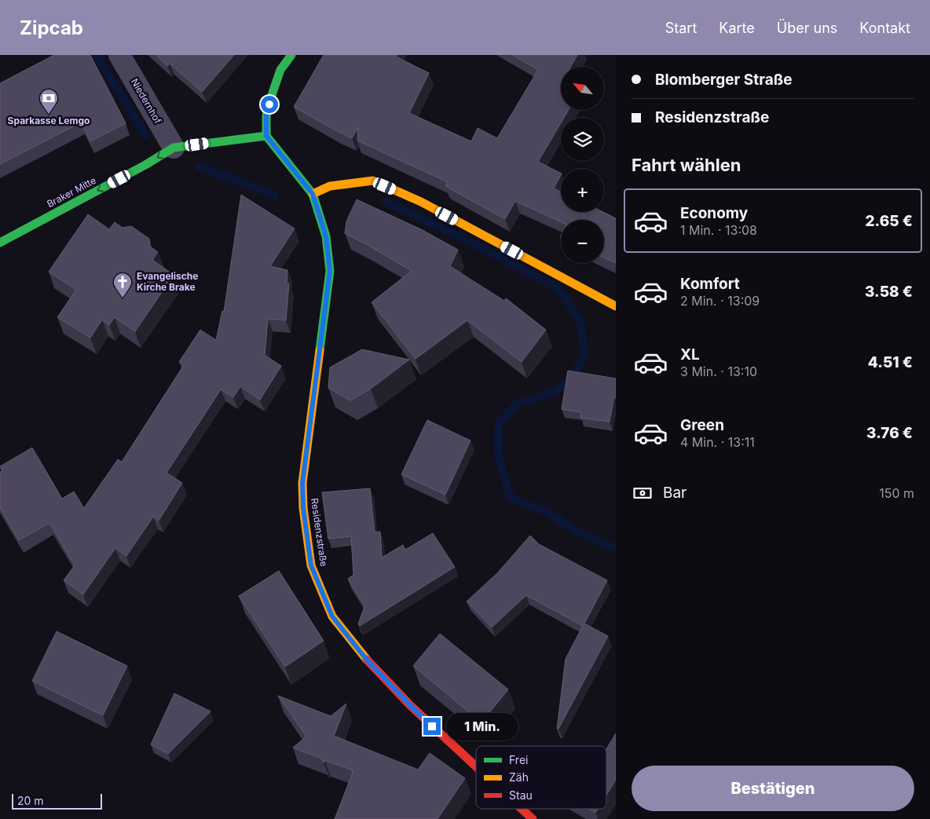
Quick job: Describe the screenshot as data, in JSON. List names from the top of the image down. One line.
{"streets":{"street":["Niedernhof","Braker Mitte","Residenzstraße"]},"crossings":[["Niedernhof","Braker Mitte"],["Braker Mitte","Residenzstraße"]],"one_way":["Braker Mitte"],"places":{"bank":["Sparkasse Lemgo"],"church":["Evangelische Kirche Brake"]},"legend":["Frei","Zäh","Stau"],"scale_bar":"20 m","north":"top left","page":{"header":"Zipcab","nav":["Start","Karte","Über uns","Kontakt"],"banner":["Blomberger Straße","Residenzstraße"],"map_buttons":["+","−"],"heading":"Fahrt wählen","list":[{"name":"Economy","note":"1 Min. · 13:08","value":"2.65 €"},{"name":"Komfort","note":"2 Min. · 13:09","value":"3.58 €"},{"name":"XL","note":"3 Min. · 13:10","value":"4.51 €"},{"name":"Green","note":"4 Min. · 13:11","value":"3.76 €"}],"pay":["Bar","150 m"],"bubble":"1 Min.","buttons":"Bestätigen","scale":"20 m"}}
